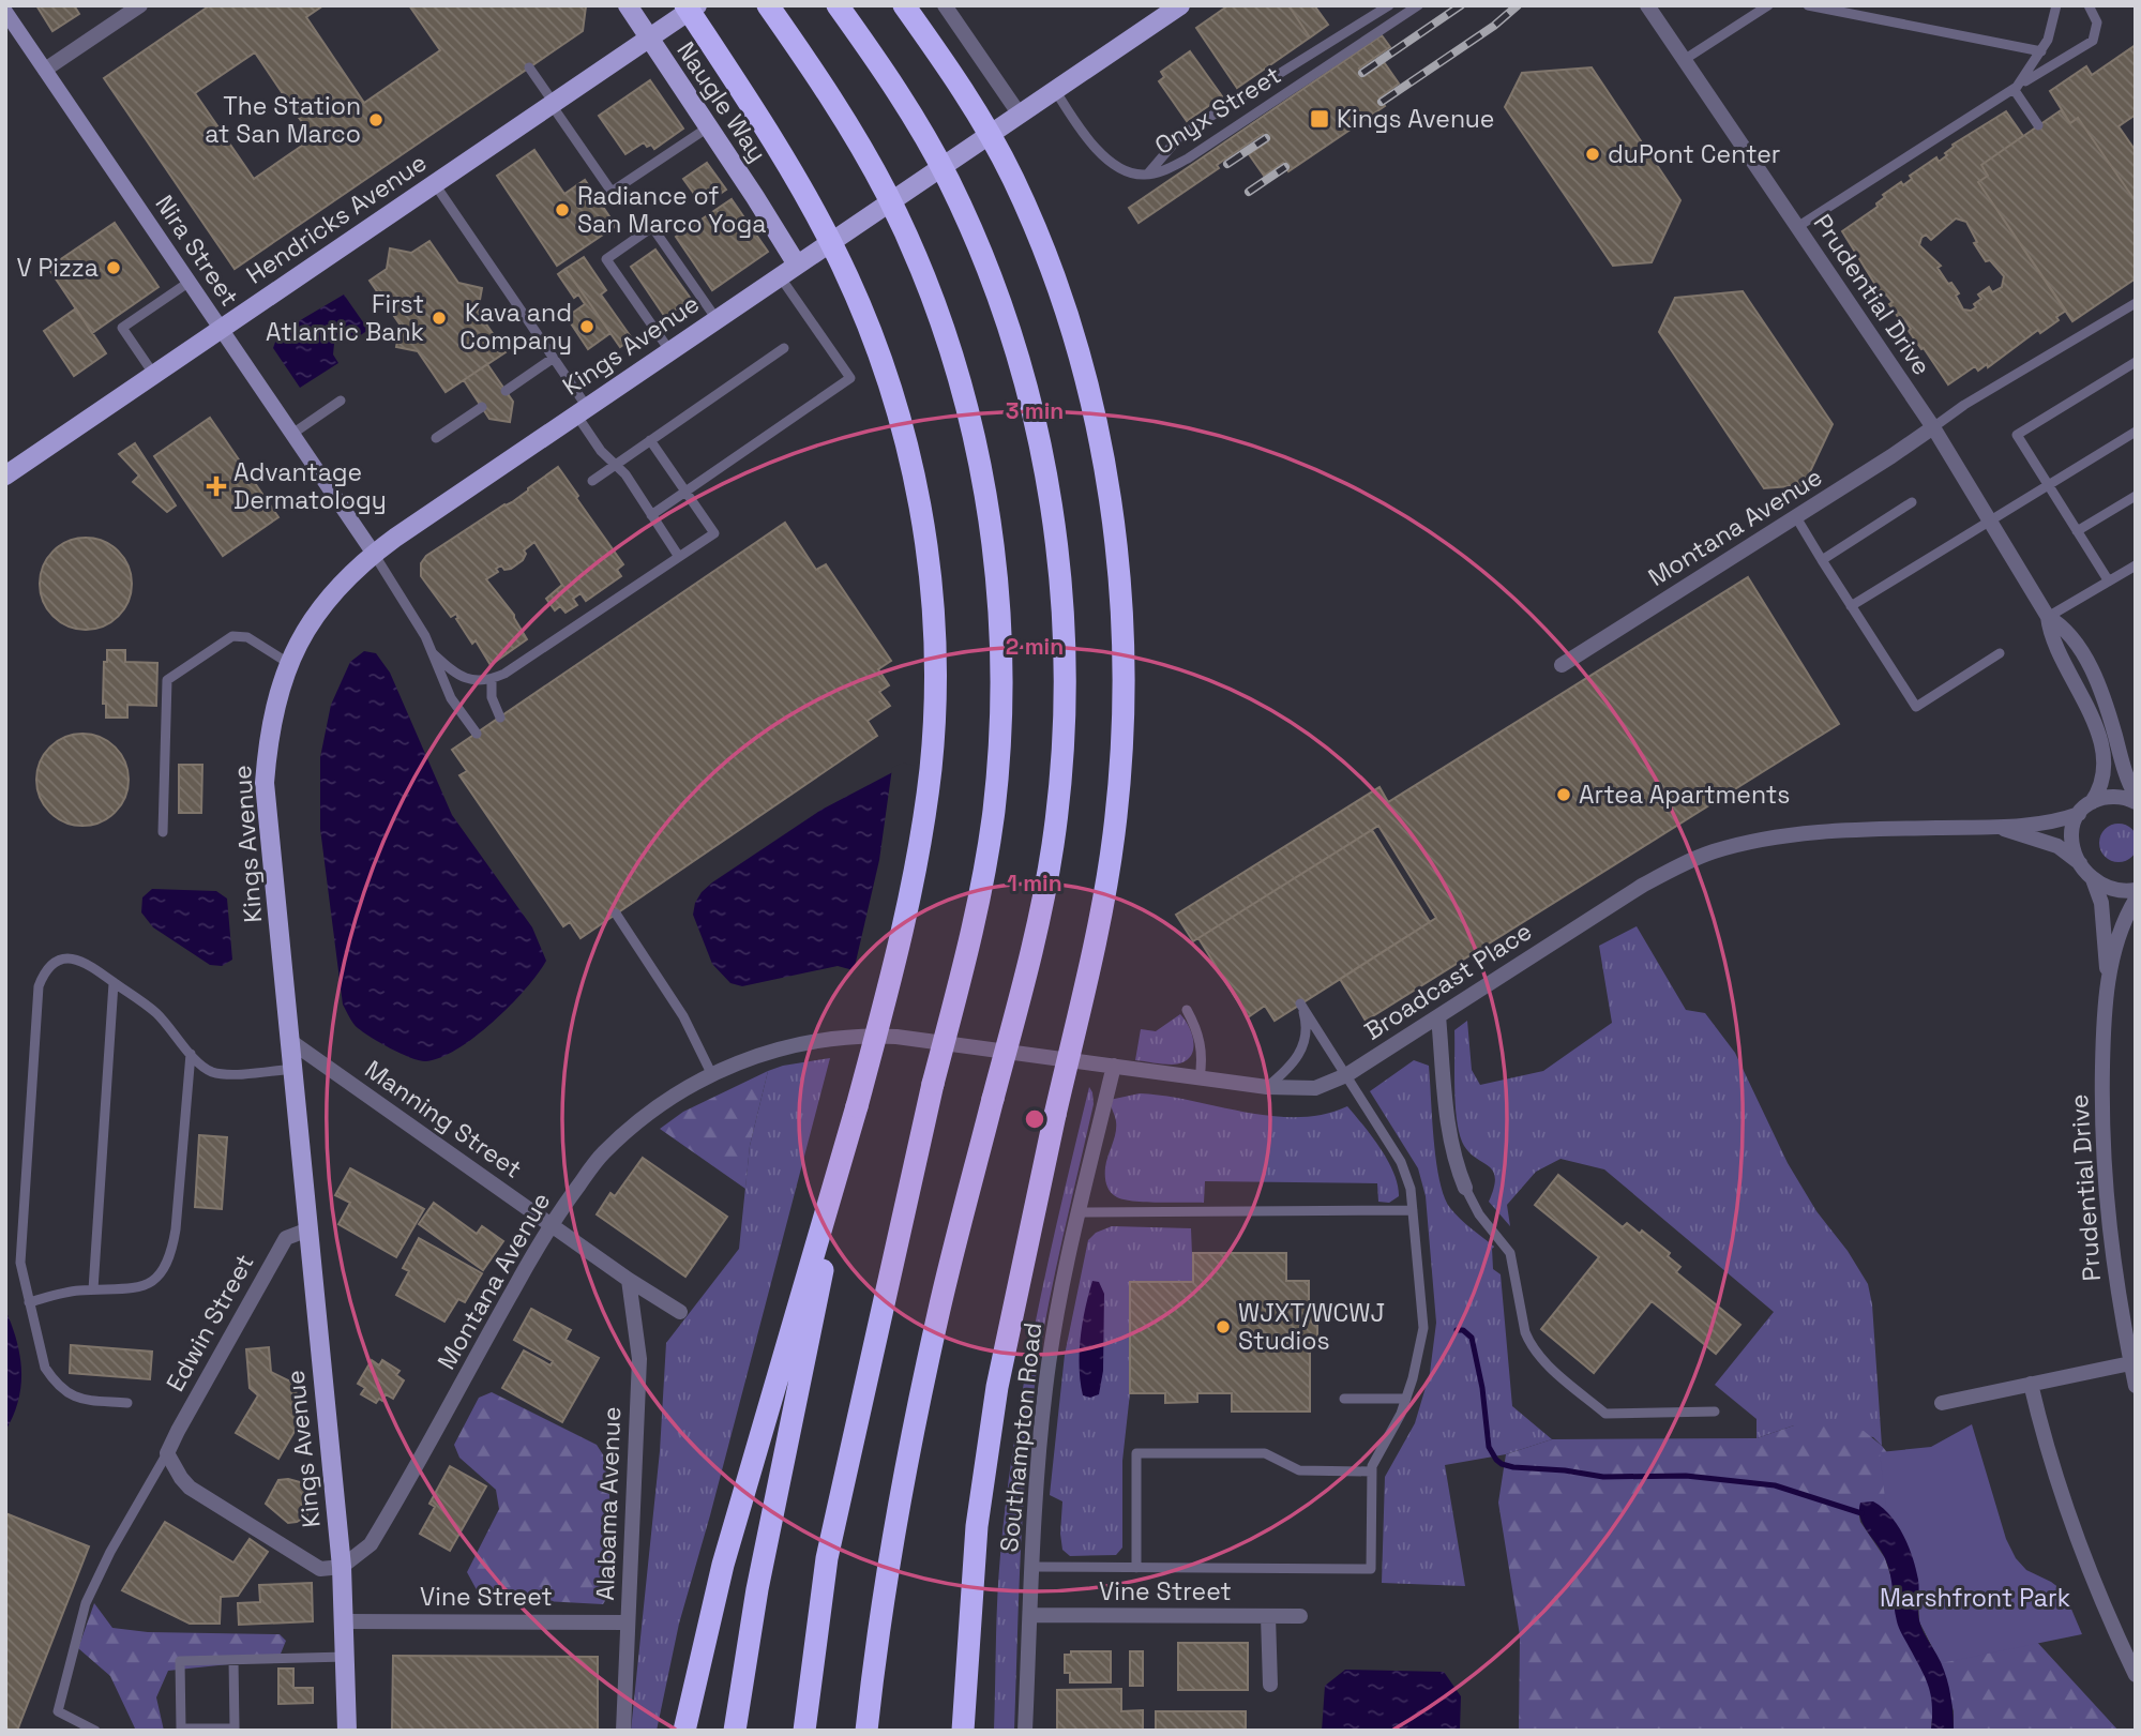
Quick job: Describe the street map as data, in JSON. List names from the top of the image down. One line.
{"streets":{"main road":["Naugle Way","Hendricks Avenue","Kings Avenue"],"street":["Nira Street","Prudential Drive","Montana Avenue","Broadcast Place","Manning Street","Edwin Street","Southampton Road","Alabama Avenue","Vine Street"],"lane":["Onyx Street"]},"crossings":[["Naugle Way","Hendricks Avenue"],["Naugle Way","Kings Avenue"],["Onyx Street","Kings Avenue"],["Hendricks Avenue","Nira Street"],["Nira Street","Kings Avenue"],["Prudential Drive","Montana Avenue"],["Kings Avenue","Montana Avenue"],["Kings Avenue","Manning Street"],["Kings Avenue","Edwin Street"],["Kings Avenue","Vine Street"],["Montana Avenue","Broadcast Place"],["Montana Avenue","Manning Street"],["Broadcast Place","Southampton Road"],["Manning Street","Alabama Avenue"],["Southampton Road","Vine Street"],["Alabama Avenue","Vine Street"]],"parks":["Marshfront Park"],"places":{"transit":["Kings Avenue"],"other":["The Station at San Marco","duPont Center","Radiance of San Marco Yoga","V Pizza","First Atlantic Bank","Kava and Company","Artea Apartments","WJXT/WCWJ Studios"],"health":["Advantage Dermatology"]},"rings":["3 min","2 min","1 min"]}
